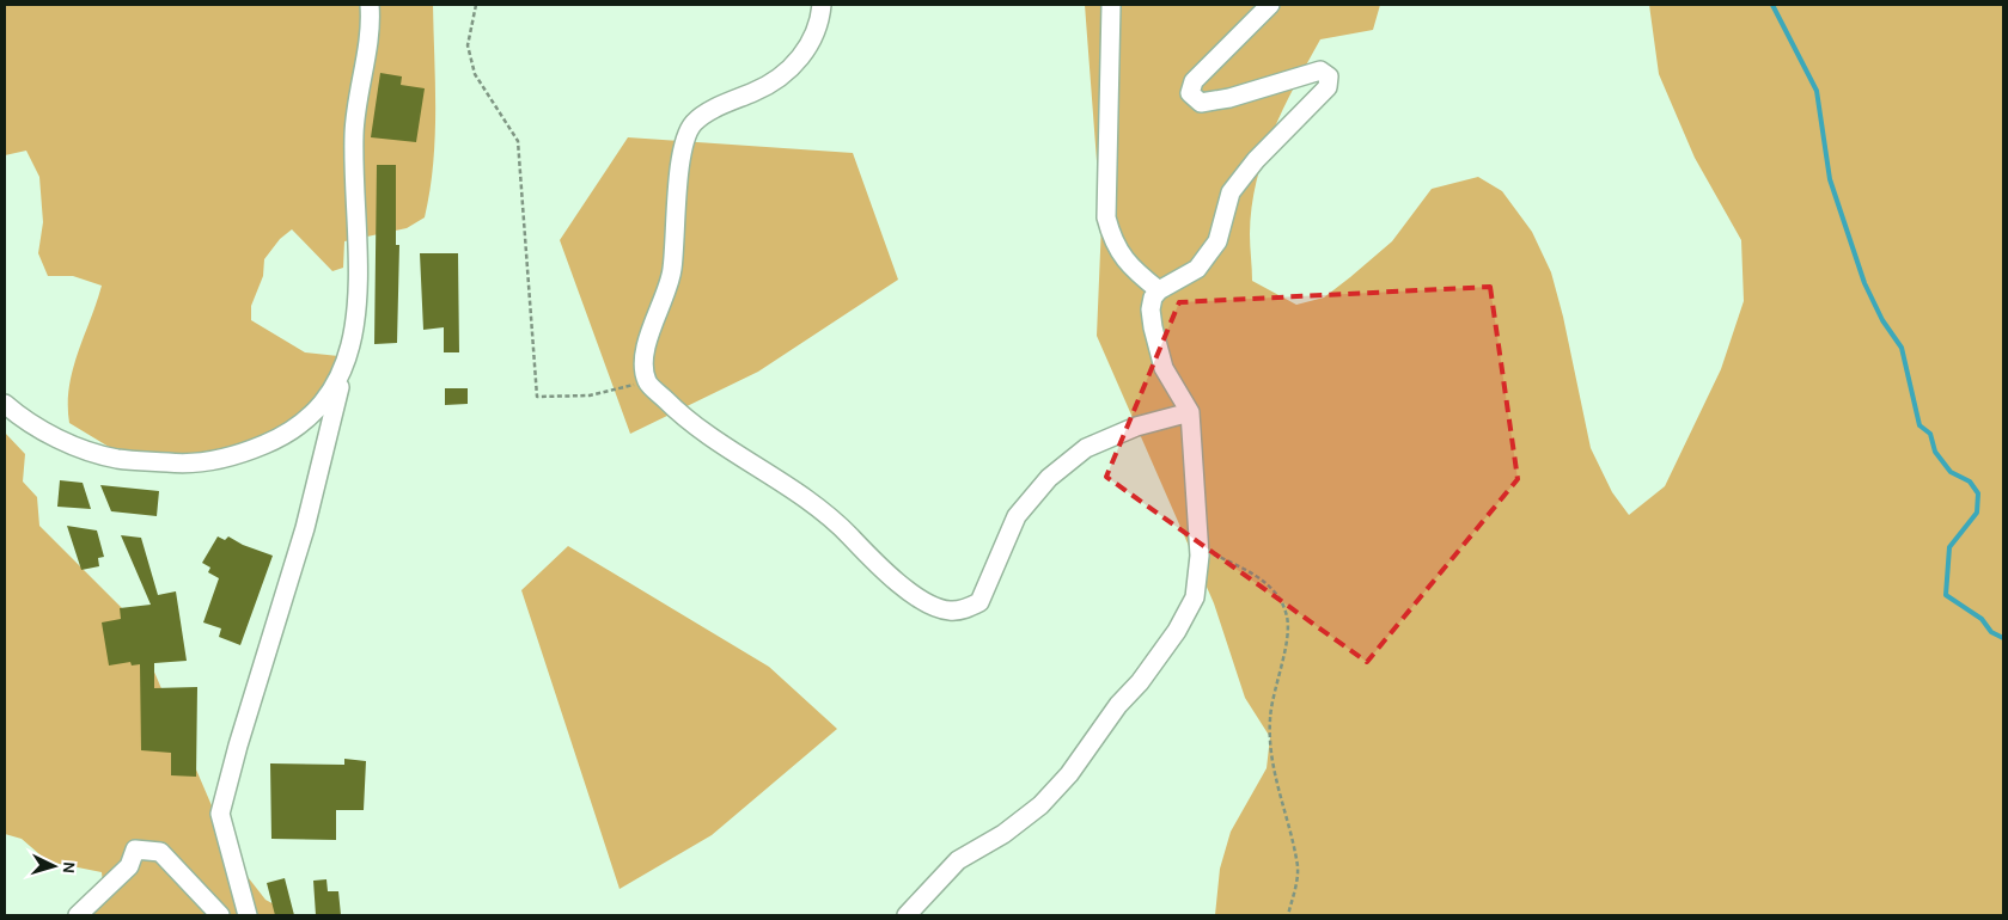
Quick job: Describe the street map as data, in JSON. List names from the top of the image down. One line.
{"north":"right"}
